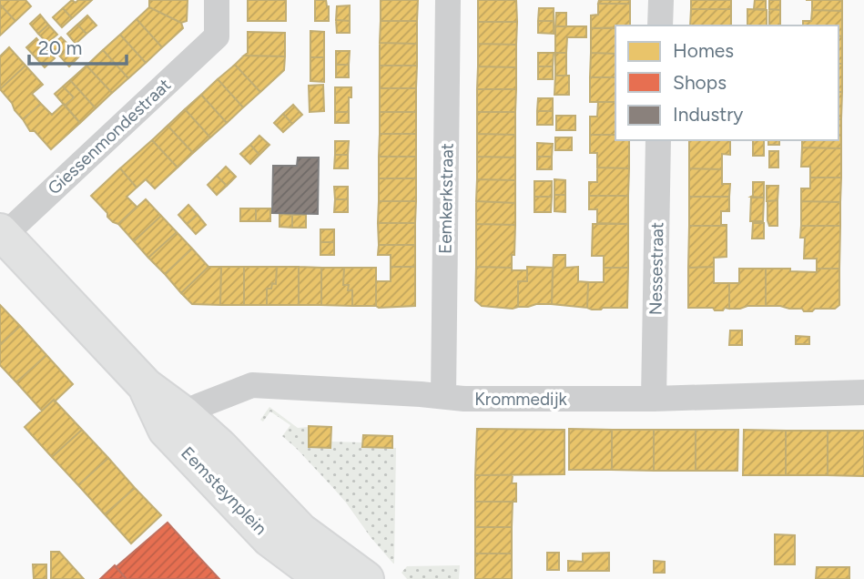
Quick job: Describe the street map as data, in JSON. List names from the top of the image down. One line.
{"streets":{"street":["Giessenmondestraat","Eemkerkstraat","Nessestraat","Krommedijk","Eemsteynplein"]},"crossings":[["Eemkerkstraat","Krommedijk"],["Nessestraat","Krommedijk"],["Krommedijk","Eemsteynplein"]],"legend":["Homes","Shops","Industry"],"scale_bar":"20 m"}
